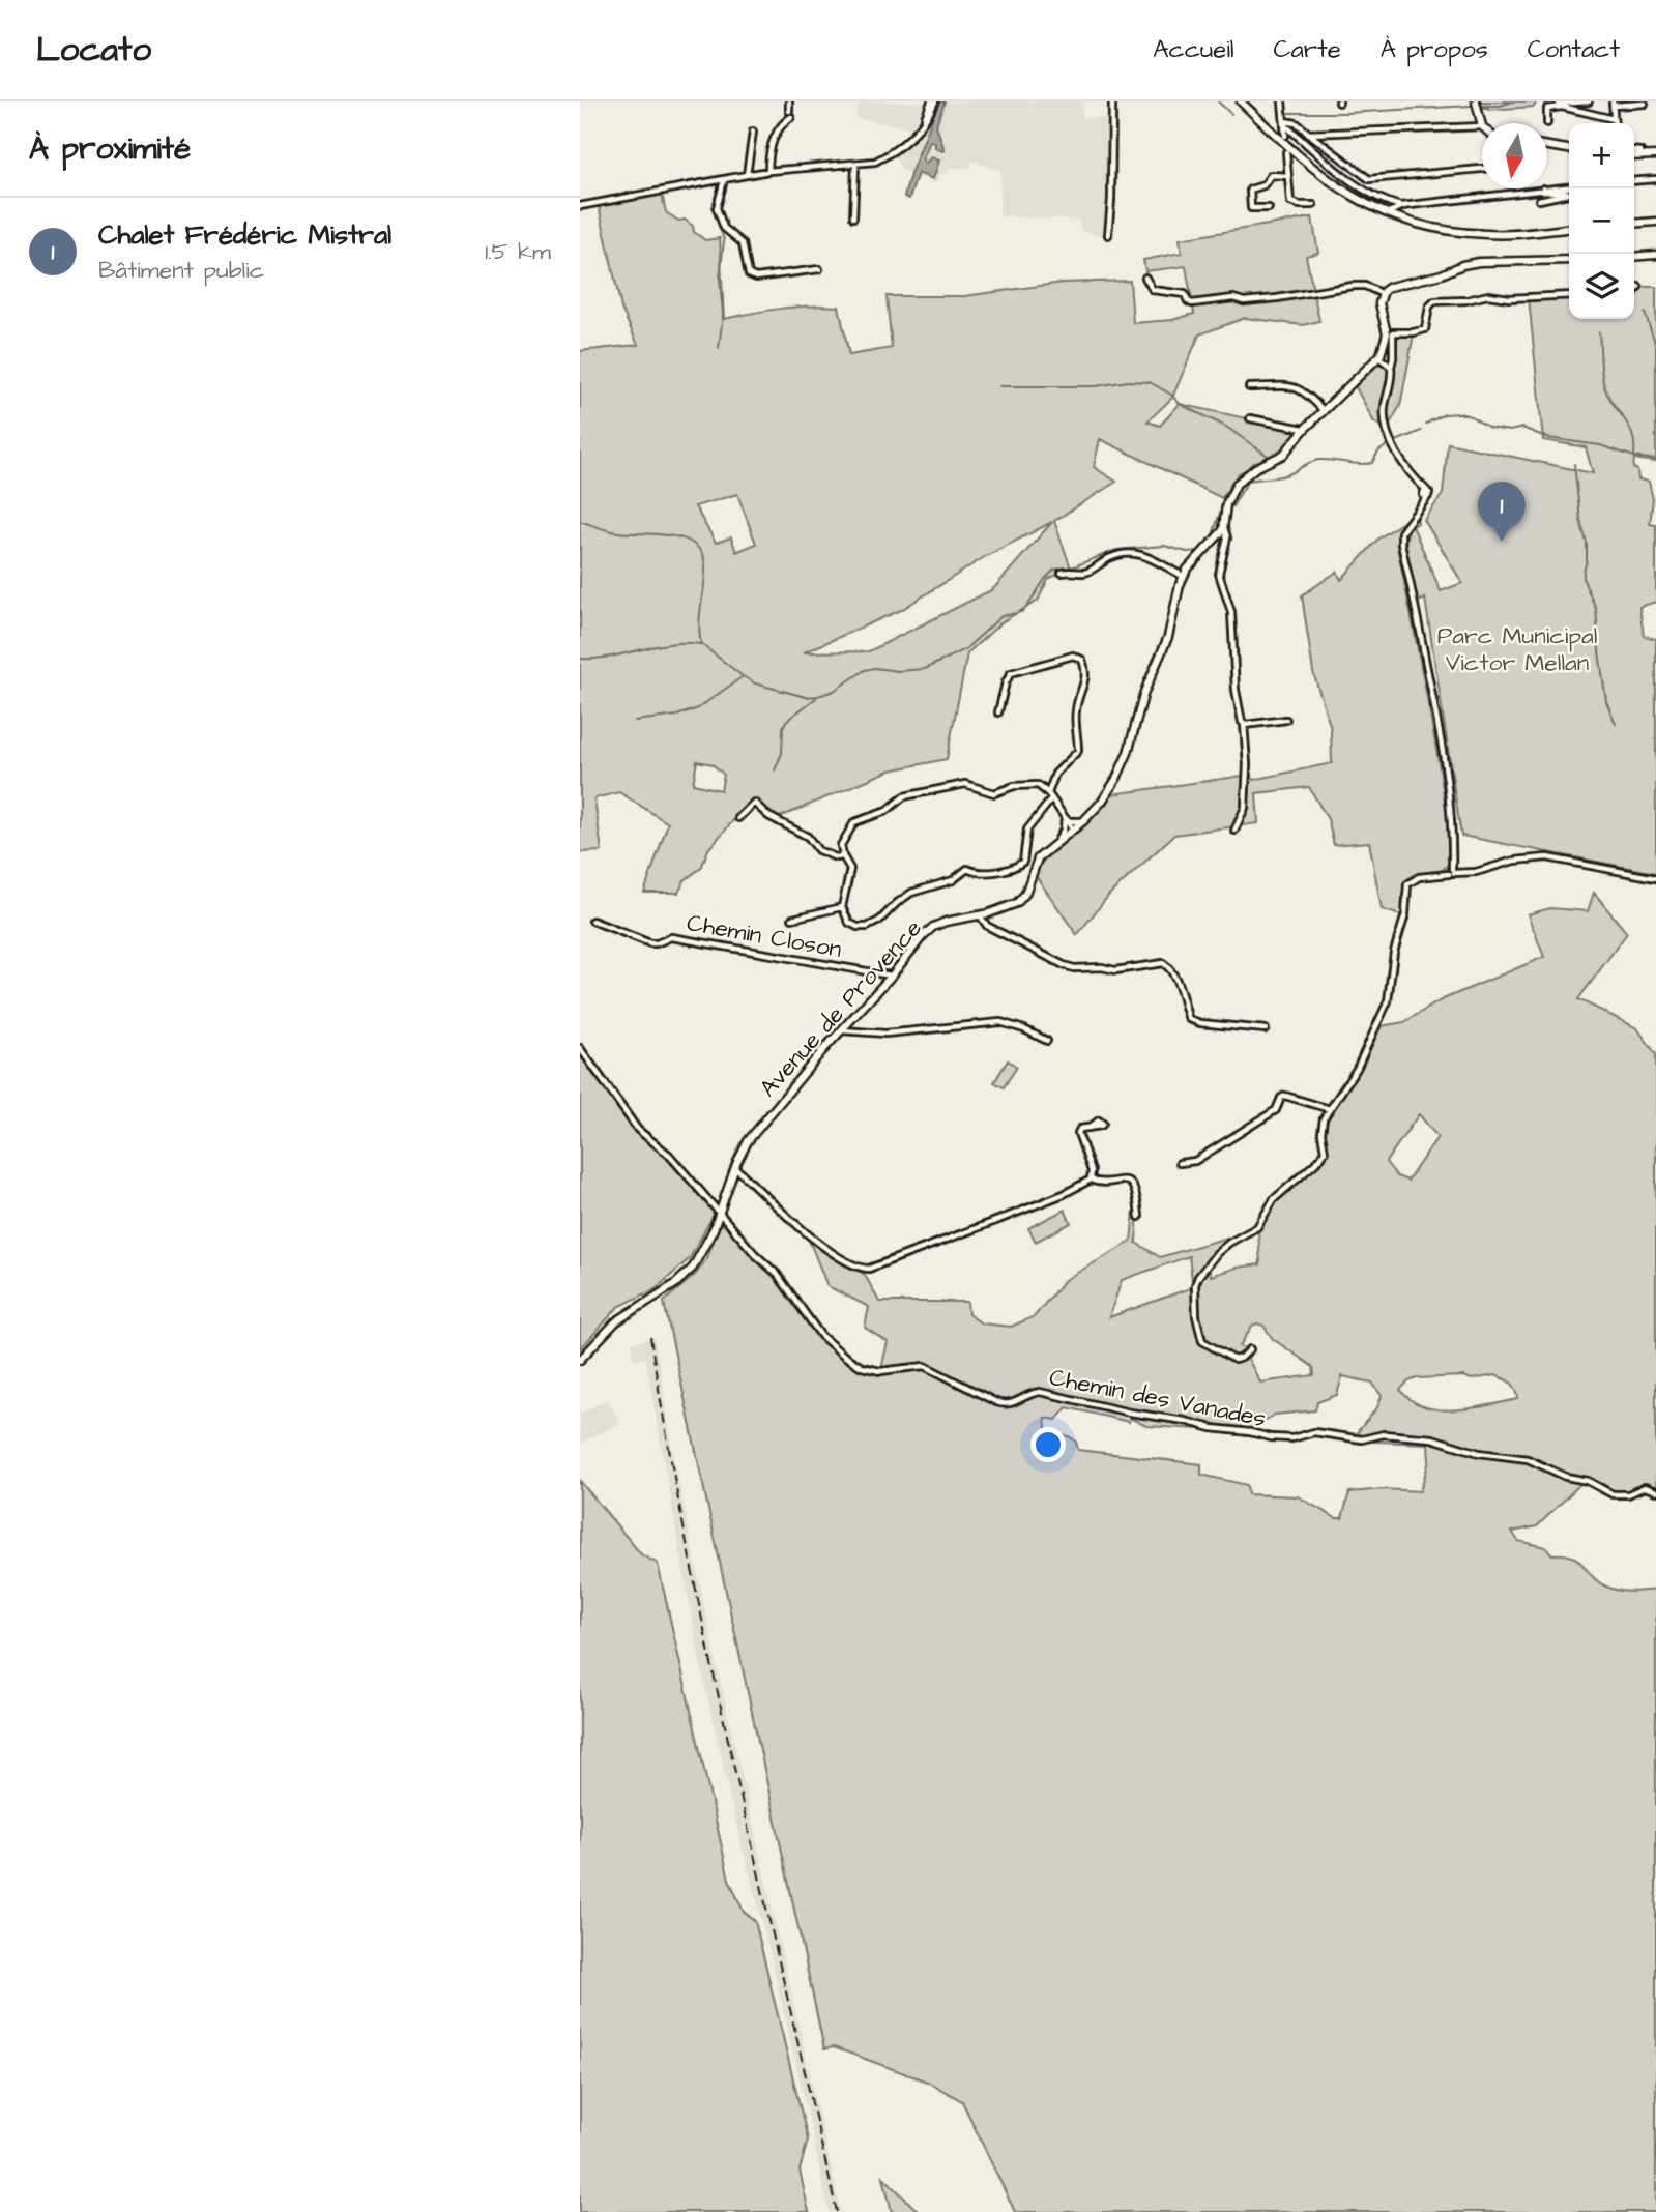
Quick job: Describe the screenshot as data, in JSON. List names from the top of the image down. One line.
{"streets":{"street":["Chemin Closon","Avenue de Provence","Chemin des Vanades"]},"crossings":[["Chemin Closon","Avenue de Provence"],["Avenue de Provence","Chemin des Vanades"]],"parks":["Parc Municipal Victor Mellan"],"north":"bottom","page":{"header":"Locato","nav":["Accueil","Carte","À propos","Contact"],"heading":"À proximité","map_buttons":["+","−"],"list":[{"mark":"1","name":"Chalet Frédéric Mistral","note":"Bâtiment public","value":"1.5 km"}],"pins":"1"}}
